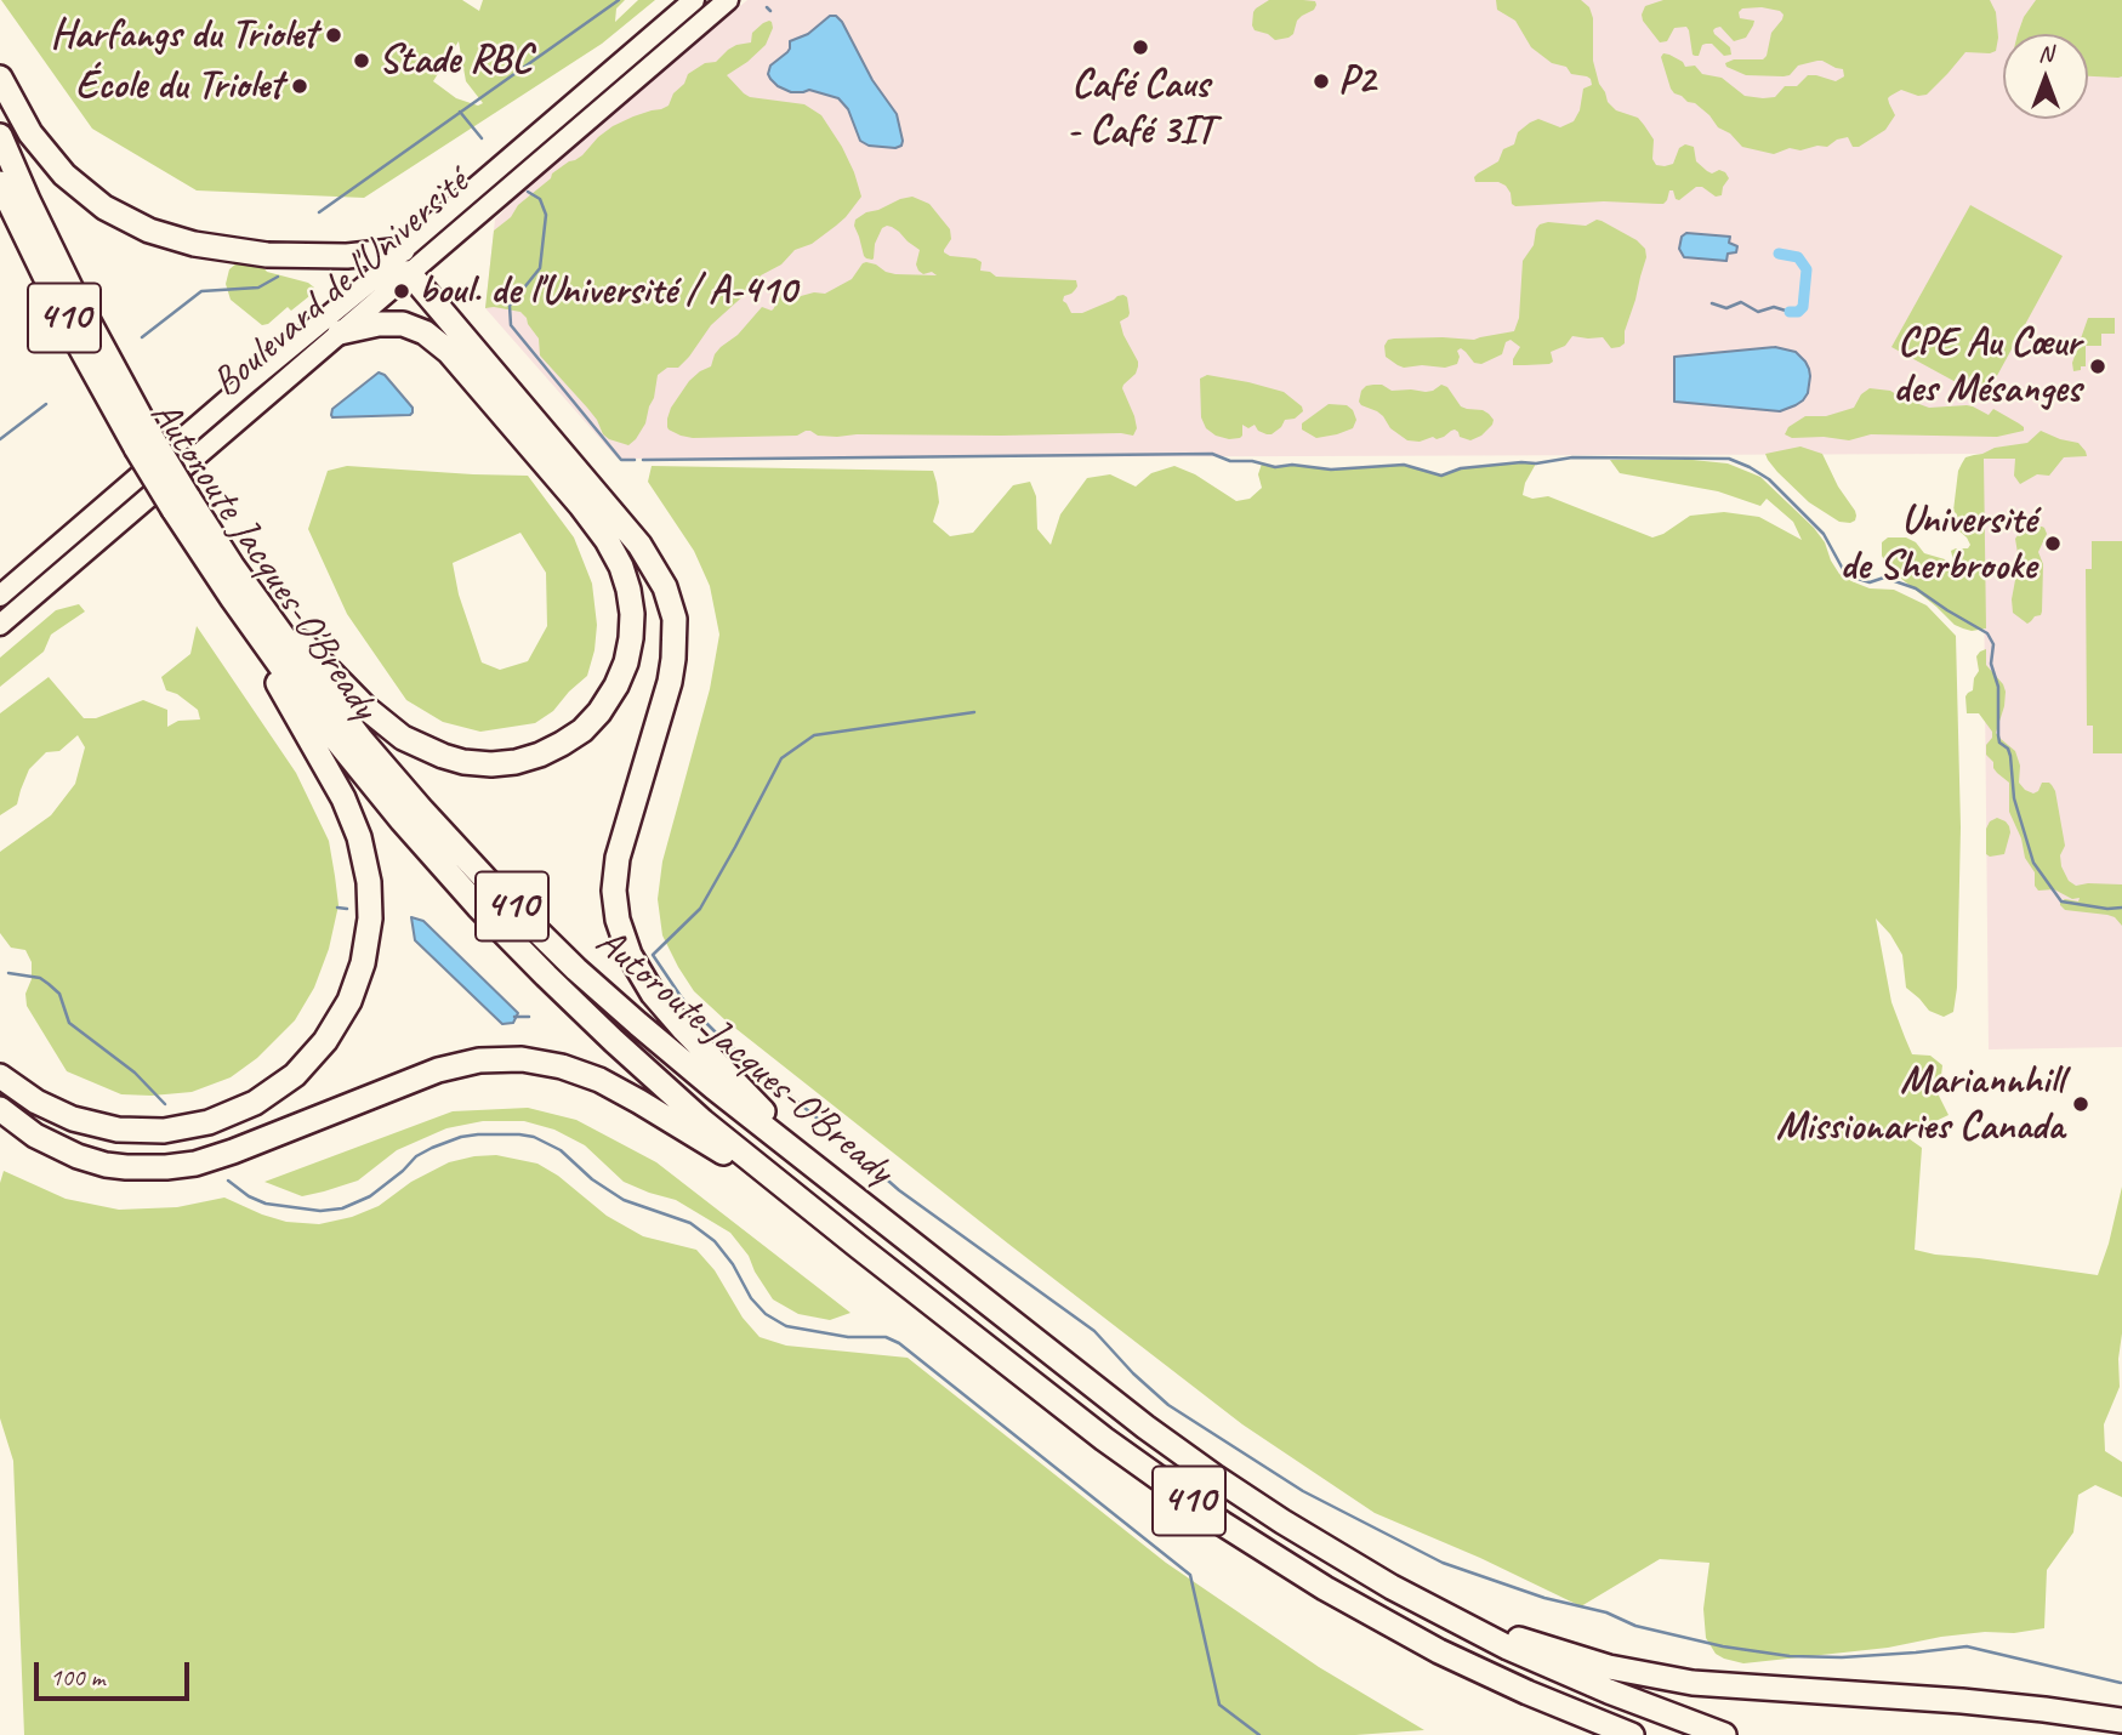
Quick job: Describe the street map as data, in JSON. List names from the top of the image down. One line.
{"streets":{"highway":["410","Autoroute Jacques-O'Bready"],"main road":["Boulevard de l'Université"]},"places":["Harfangs du Triolet","Café Caus - Café 3IT","Stade RBC","P2","École du Triolet","boul. de l'Université / A-410","CPE Au Cœur des Mésanges","Université de Sherbrooke","Mariannhill Missionaries Canada"],"scale_bar":"100 m","north":"top"}
